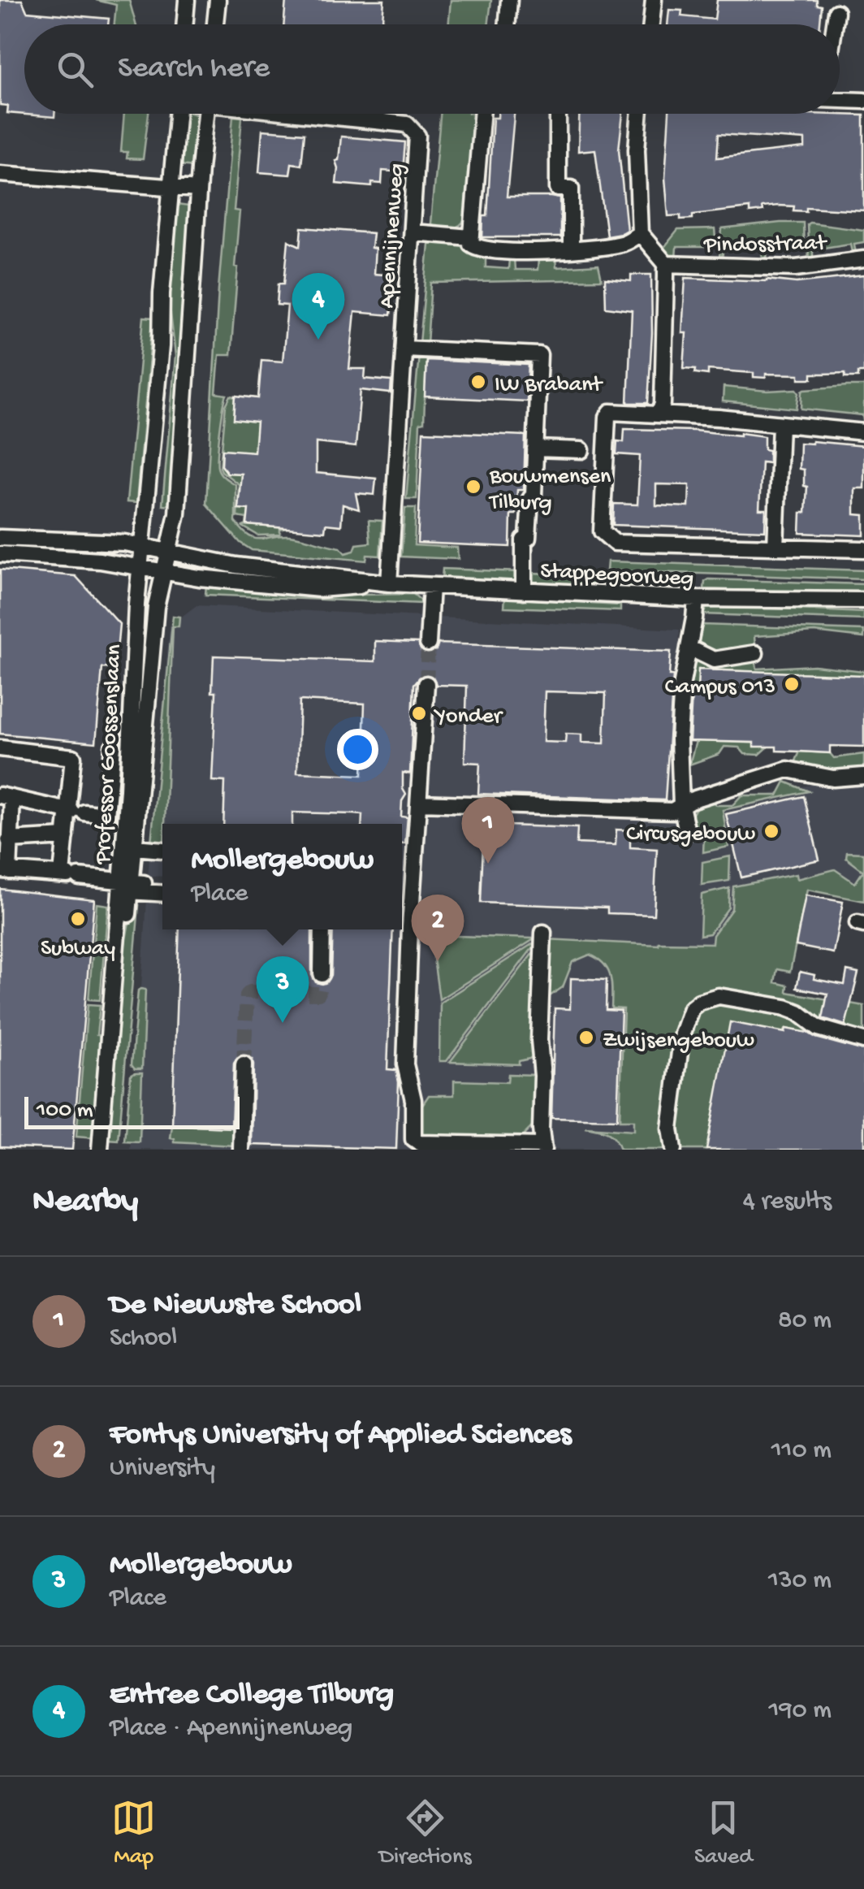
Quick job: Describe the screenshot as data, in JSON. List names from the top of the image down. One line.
{"streets":{"street":["Apennijnenweg","Pindosstraat","Stappegoorweg","Professor Goossenslaan"]},"crossings":[["Apennijnenweg","Stappegoorweg"],["Stappegoorweg","Professor Goossenslaan"]],"places":["IW Brabant","Bouwmensen Tilburg","Campus 013","Yonder","Circusgebouw","Subway","Zwijsengebouw"],"scale_bar":"100 m","page":{"search":"Search here","pins":["4","1","2","3"],"popup":["Mollergebouw","Place"],"scale":"100 m","heading":["Nearby","4 results"],"list":[{"mark":"1","name":"De Nieuwste School","note":"School","value":"80 m"},{"mark":"2","name":"Fontys University of Applied Sciences","note":"University","value":"110 m"},{"mark":"3","name":"Mollergebouw","note":"Place","value":"130 m"},{"mark":"4","name":"Entree College Tilburg","note":"Place · Apennijnenweg","value":"190 m"}],"nav":["Map","Directions","Saved"]}}
